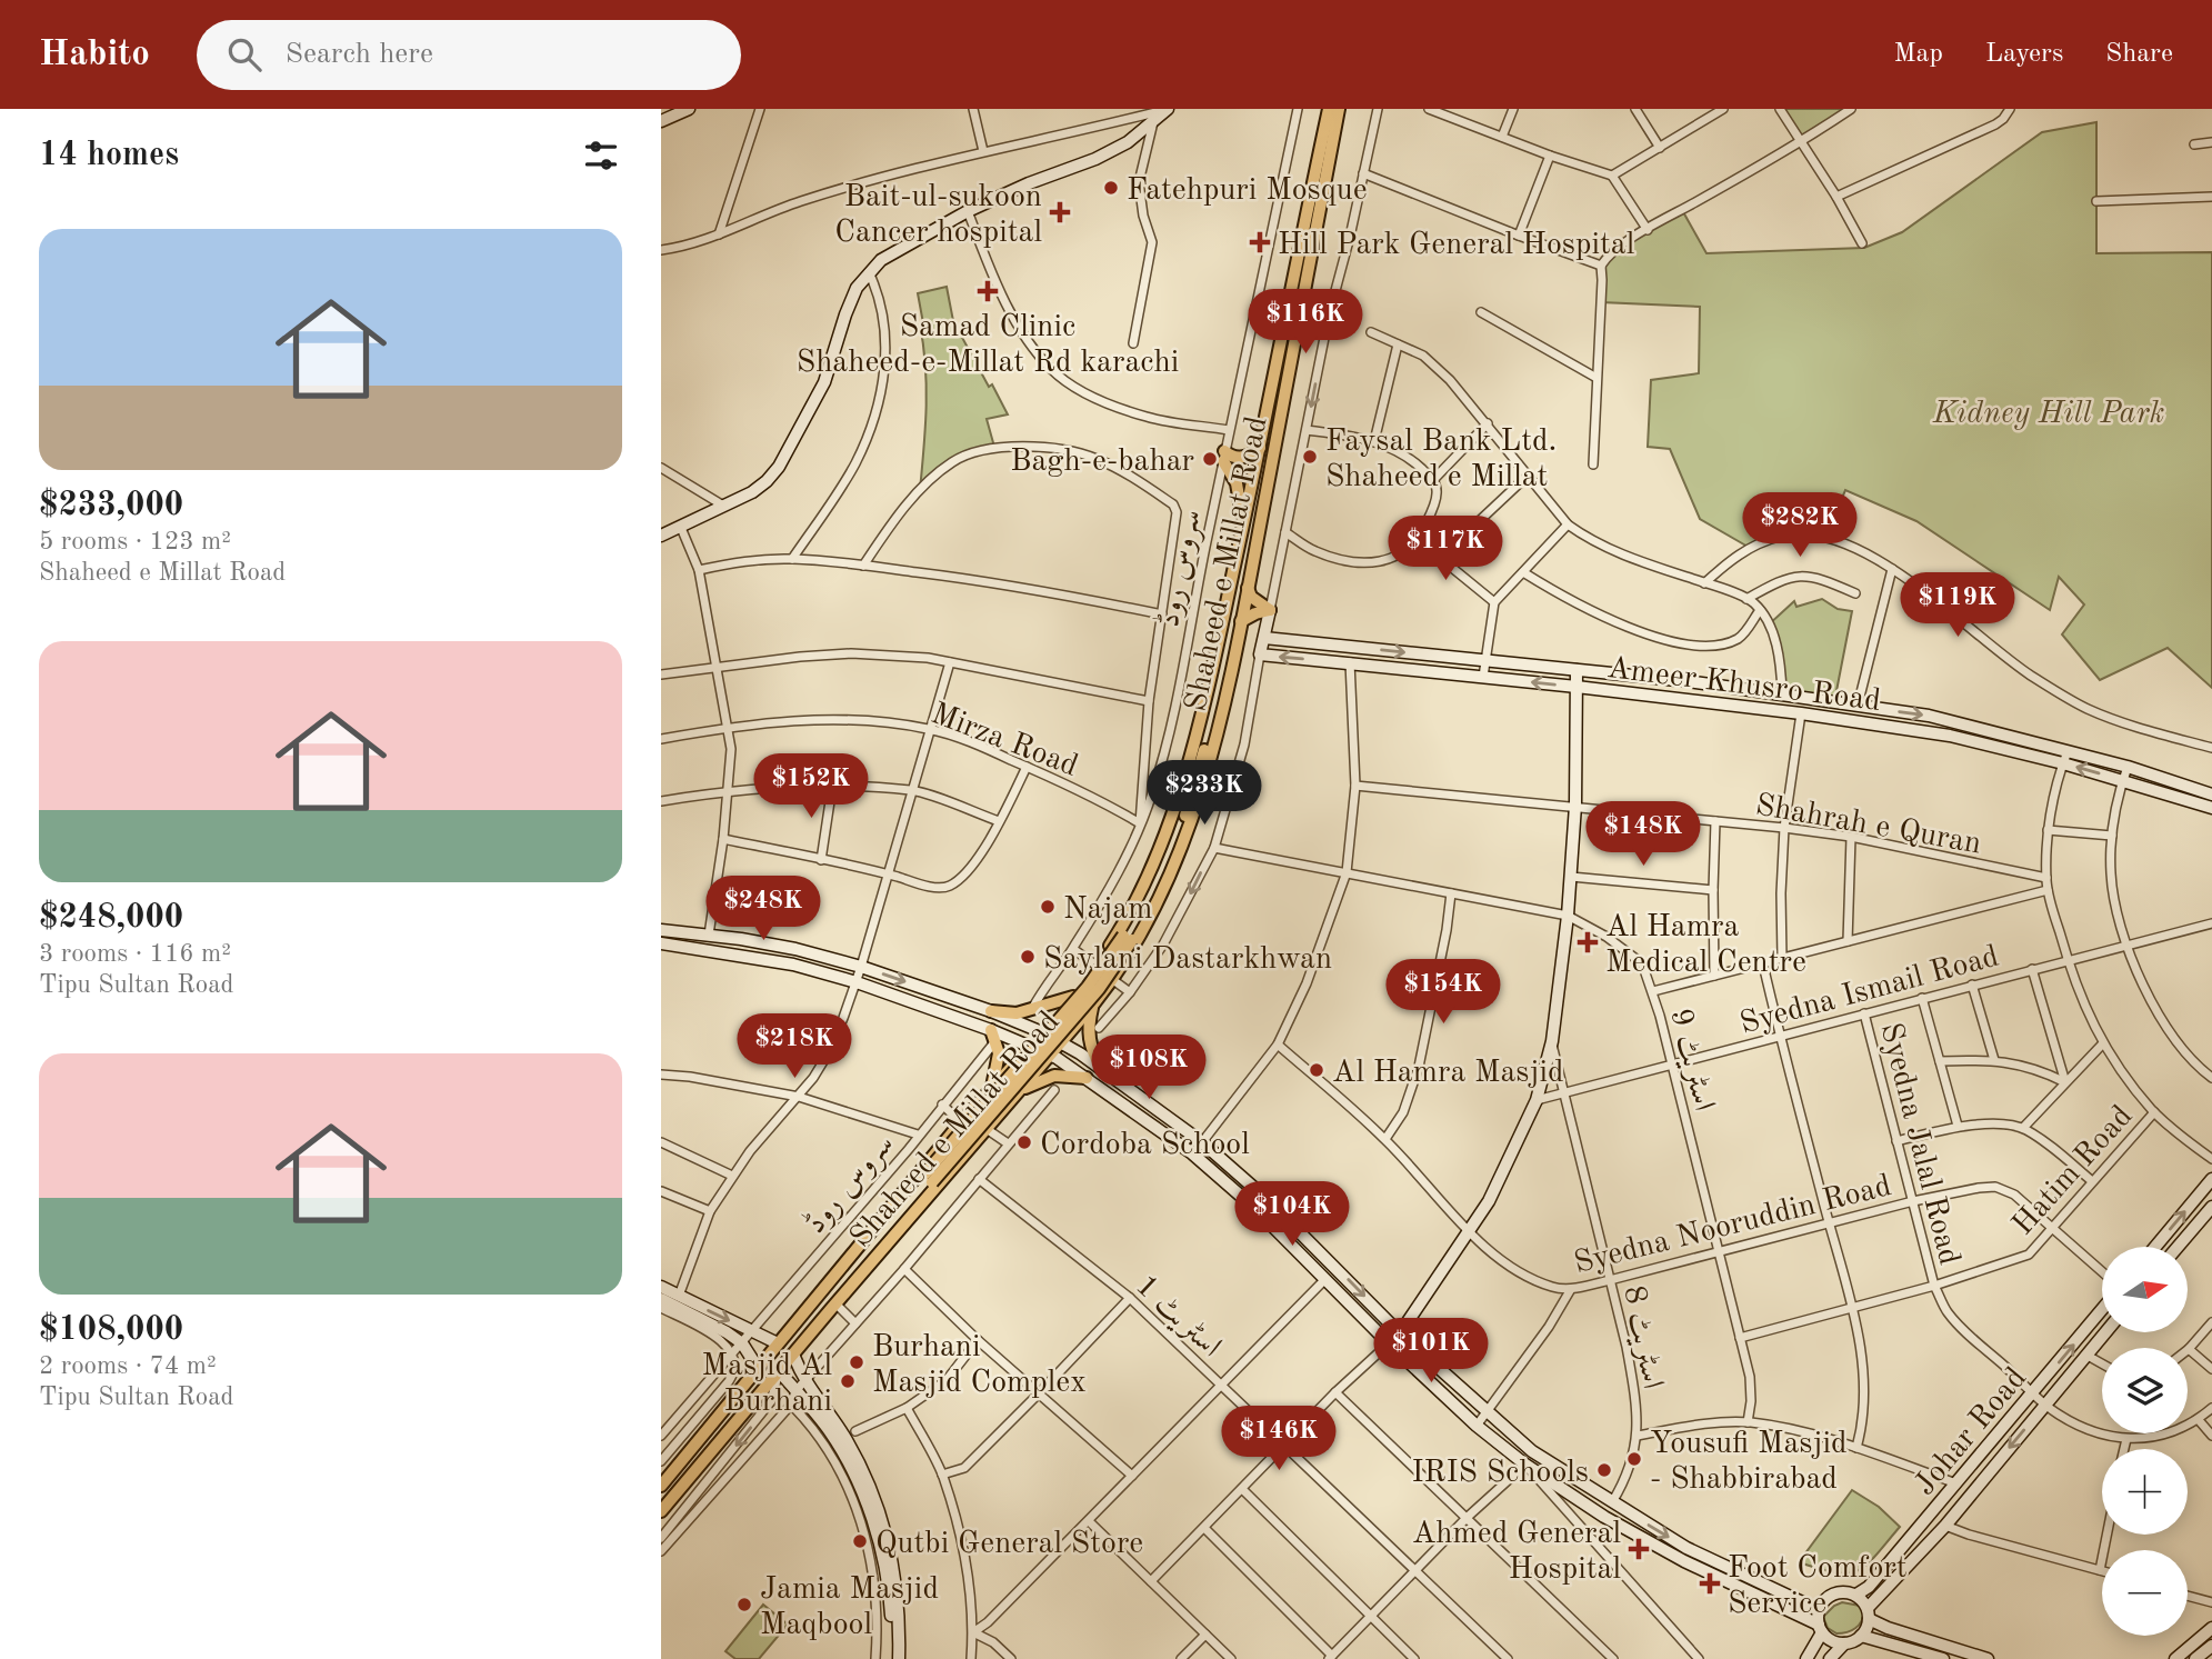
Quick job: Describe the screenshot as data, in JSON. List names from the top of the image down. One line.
{"streets":{"main road":["Shaheed e Millat Road","Ameer Khusro Road","Johar Road"],"street":["سروس روڈ","Mirza Road","Shahrah e Quran","Syedna Ismail Road","اسٹریٹ 9","Syedna Jalal Road","Hatim Road","Syedna Nooruddin Road","اسٹریٹ 1","اسٹریٹ 8"]},"crossings":[["سروس روڈ","Mirza Road"],["Syedna Ismail Road","اسٹریٹ 9"],["Syedna Ismail Road","Syedna Jalal Road"],["Syedna Ismail Road","اسٹریٹ 8"],["اسٹریٹ 9","Hatim Road"],["اسٹریٹ 9","Syedna Nooruddin Road"],["Syedna Jalal Road","Hatim Road"],["Syedna Jalal Road","Syedna Nooruddin Road"],["Syedna Jalal Road","Johar Road"],["Hatim Road","Syedna Nooruddin Road"],["Syedna Nooruddin Road","اسٹریٹ 8"]],"parks":["Kidney Hill Park"],"places":{"other":["Fatehpuri Mosque","Faysal Bank Ltd. Shaheed e Millat","Bagh-e-bahar","Najam","Saylani Dastarkhwan","Al Hamra Masjid","Cordoba School","Burhani Masjid Complex","Masjid Al Burhani","Yousufi Masjid - Shabbirabad","IRIS Schools","Qutbi General Store","Jamia Masjid Maqbool"],"health":["Bait-ul-sukoon Cancer hospital","Hill Park General Hospital","Samad Clinic Shaheed-e-Millat Rd karachi","Al Hamra Medical Centre","Ahmed General Hospital","Foot Comfort Service"]},"north":"right","page":{"header":"Habito","search":"Search here","nav":["Map","Layers","Share"],"heading":"14 homes","list":[{"name":"$233,000","note":"5 rooms · 123 m² · Shaheed e Millat Road"},{"name":"$248,000","note":"3 rooms · 116 m² · Tipu Sultan Road"},{"name":"$108,000","note":"2 rooms · 74 m² · Tipu Sultan Road"}],"price":["$116K","$282K","$117K","$119K","$152K","$233K","$148K","$248K","$154K","$218K","$108K","$104K","$101K","$146K"],"map_buttons":["+","−"]}}
